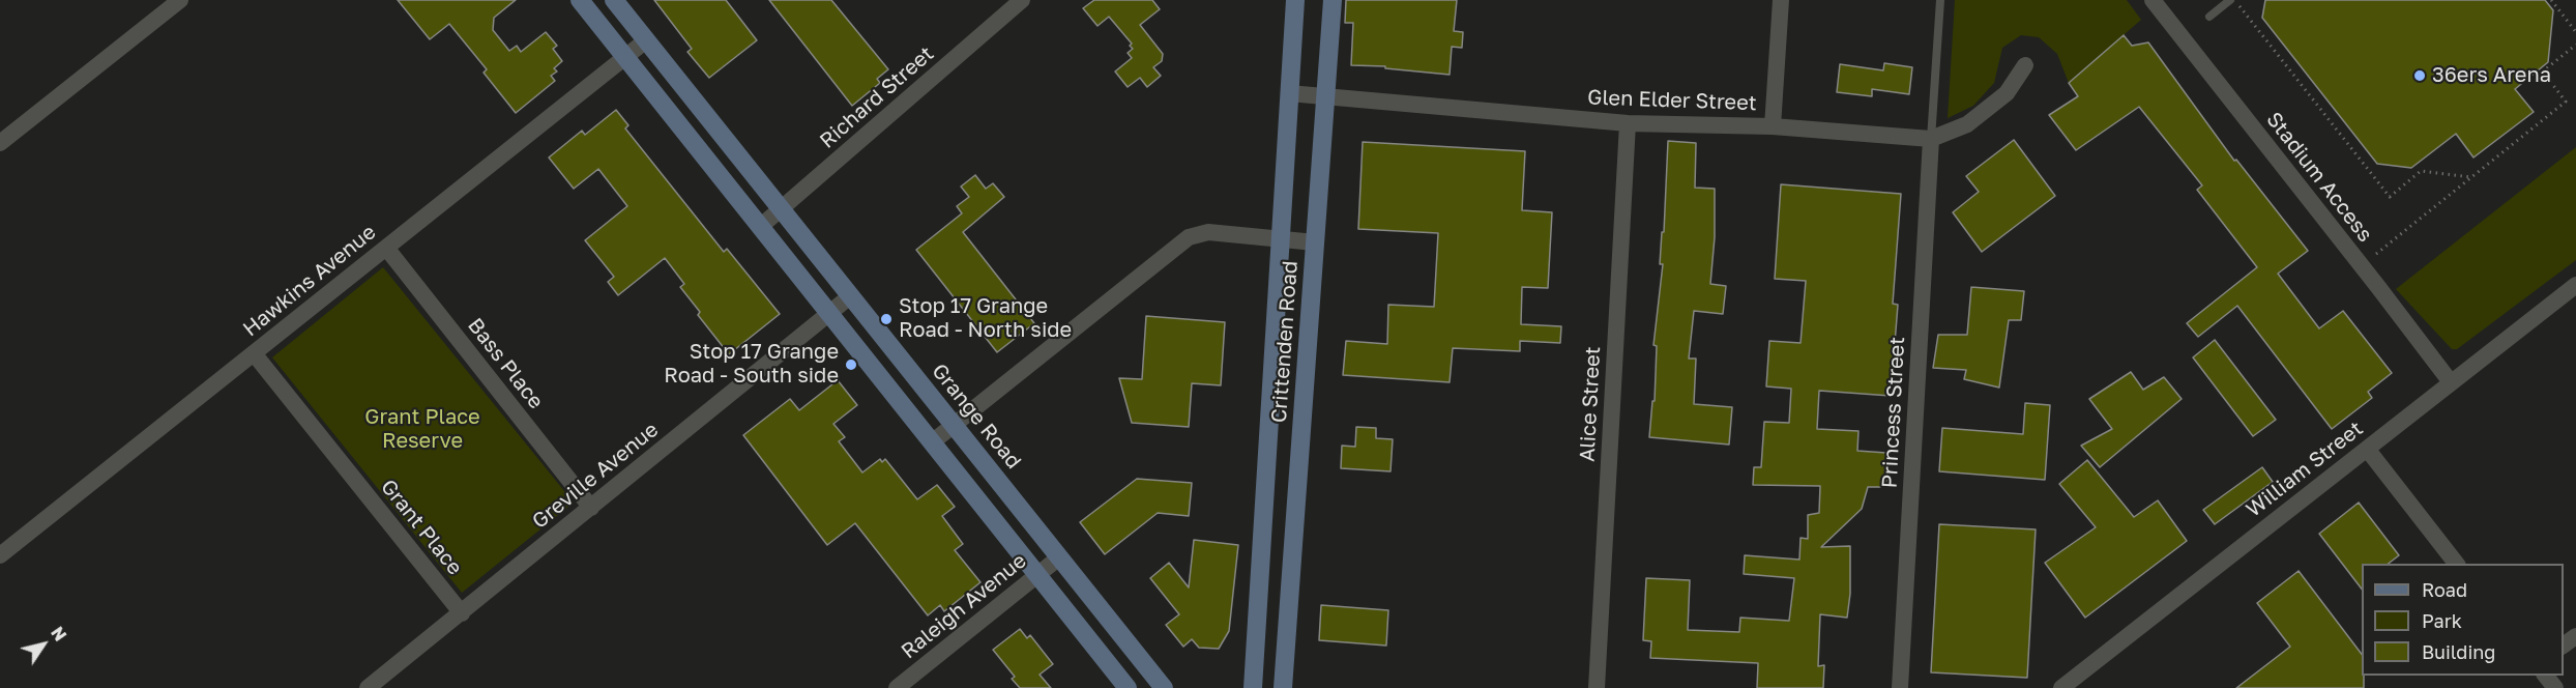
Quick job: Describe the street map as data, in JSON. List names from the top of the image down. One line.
{"streets":{"main road":["Crittenden Road","Grange Road"],"street":["Richard Street","Glen Elder Street","Stadium Access","Hawkins Avenue","Bass Place","Alice Street","Princess Street","William Street","Greville Avenue","Grant Place","Raleigh Avenue"]},"crossings":[["Richard Street","Grange Road"],["Glen Elder Street","Crittenden Road"],["Glen Elder Street","Alice Street"],["Glen Elder Street","Princess Street"],["Stadium Access","William Street"],["Hawkins Avenue","Bass Place"],["Hawkins Avenue","Grange Road"],["Hawkins Avenue","Grant Place"],["Bass Place","Greville Avenue"],["Grange Road","Greville Avenue"],["Grange Road","Raleigh Avenue"],["Greville Avenue","Grant Place"]],"parks":["Grant Place Reserve"],"places":["36ers Arena","Stop 17 Grange Road - North side","Stop 17 Grange Road - South side"],"legend":["Road","Park","Building"],"north":"top right"}
